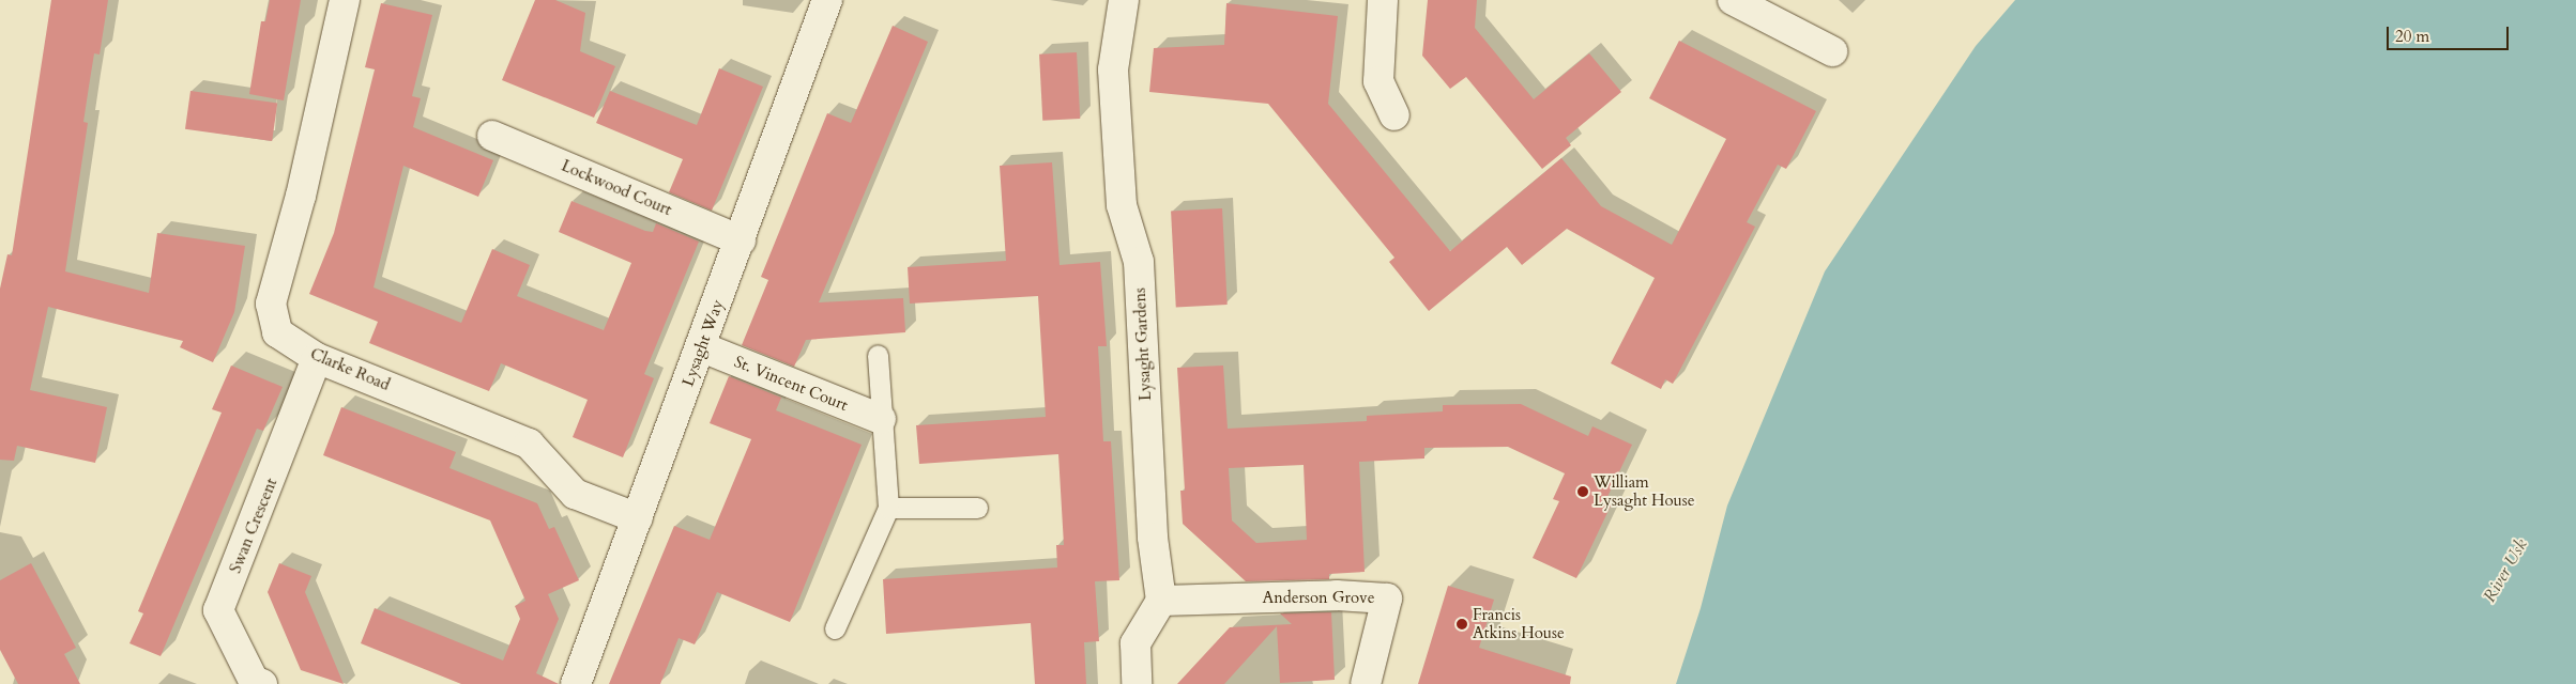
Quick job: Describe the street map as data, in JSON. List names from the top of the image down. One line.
{"streets":{"street":["Lockwood Court","Lysaght Way","Lysaght Gardens","Clarke Road","St. Vincent Court","Swan Crescent","Anderson Grove"]},"crossings":[["Lockwood Court","Lysaght Way"],["Lysaght Way","Clarke Road"],["Lysaght Way","St. Vincent Court"],["Lysaght Gardens","Anderson Grove"],["Clarke Road","Swan Crescent"]],"water":["River Usk"],"places":["William Lysaght House","Francis Atkins House"],"scale_bar":"20 m"}
